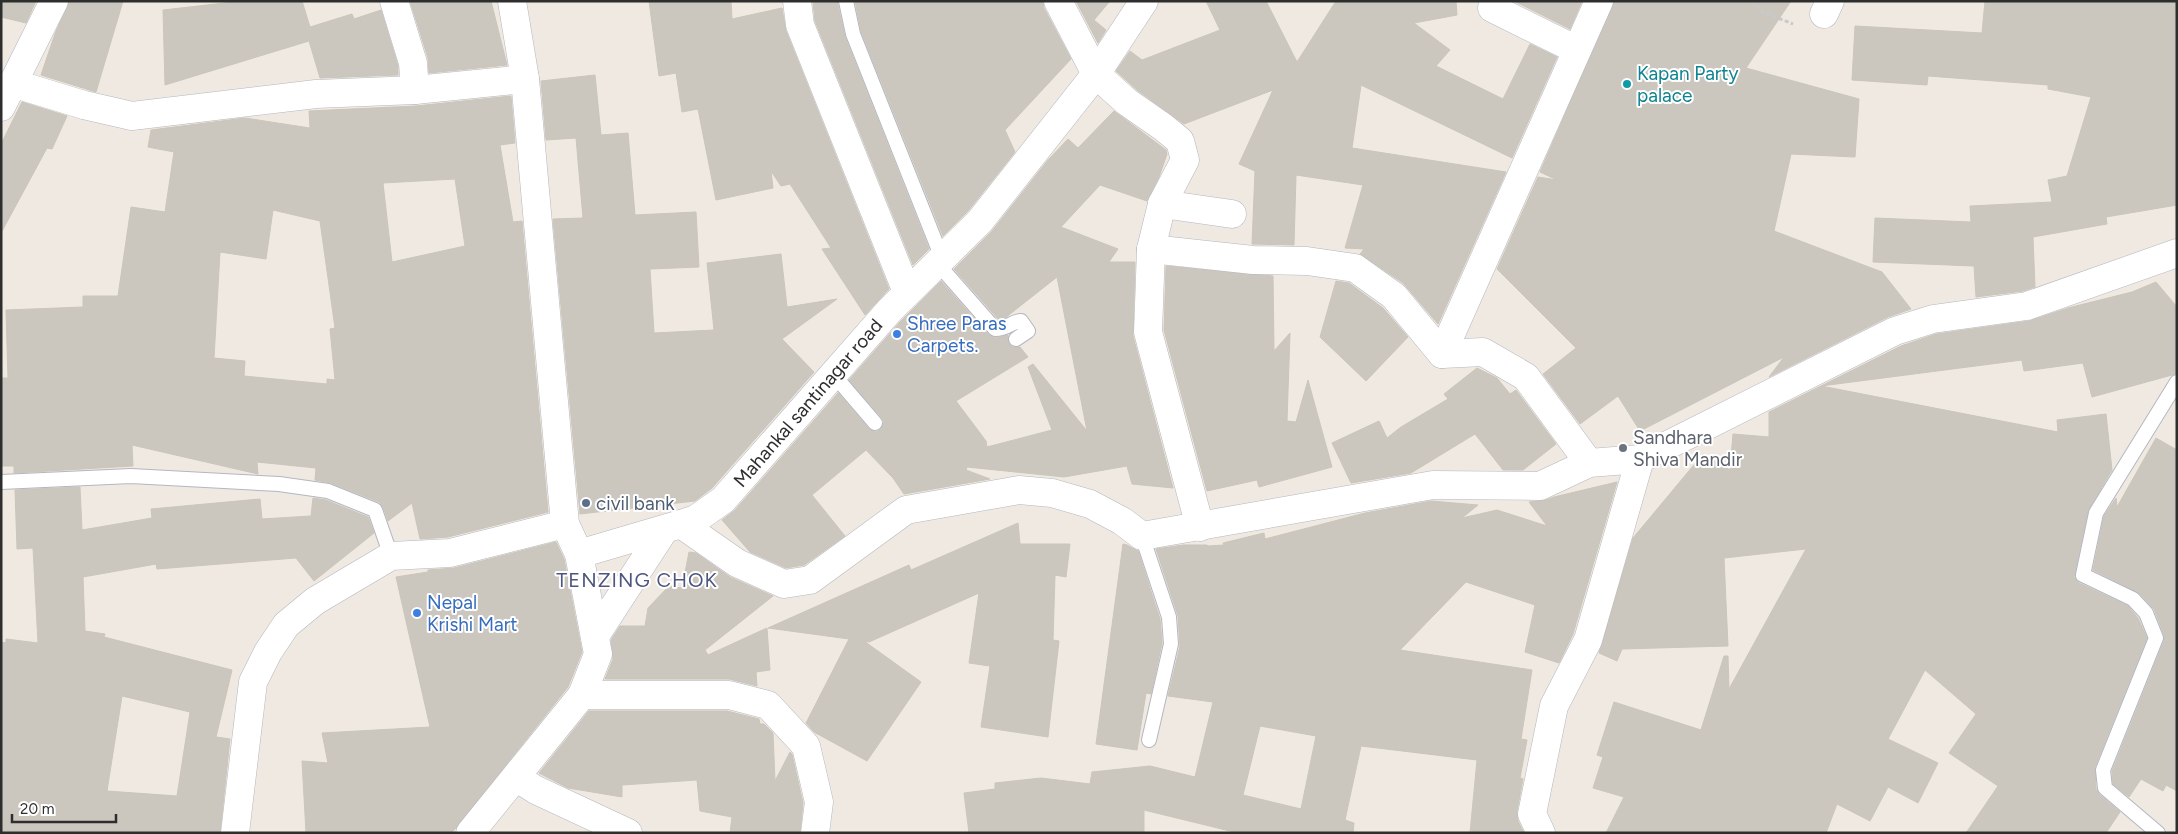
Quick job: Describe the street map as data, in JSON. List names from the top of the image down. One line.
{"streets":{"street":["Mahankal santinagar road"]},"districts":["TENZING CHOK"],"places":["Kapan Party palace","Shree Paras Carpets.","Sandhara Shiva Mandir","civil bank","Nepal Krishi Mart"],"scale_bar":"20 m"}
